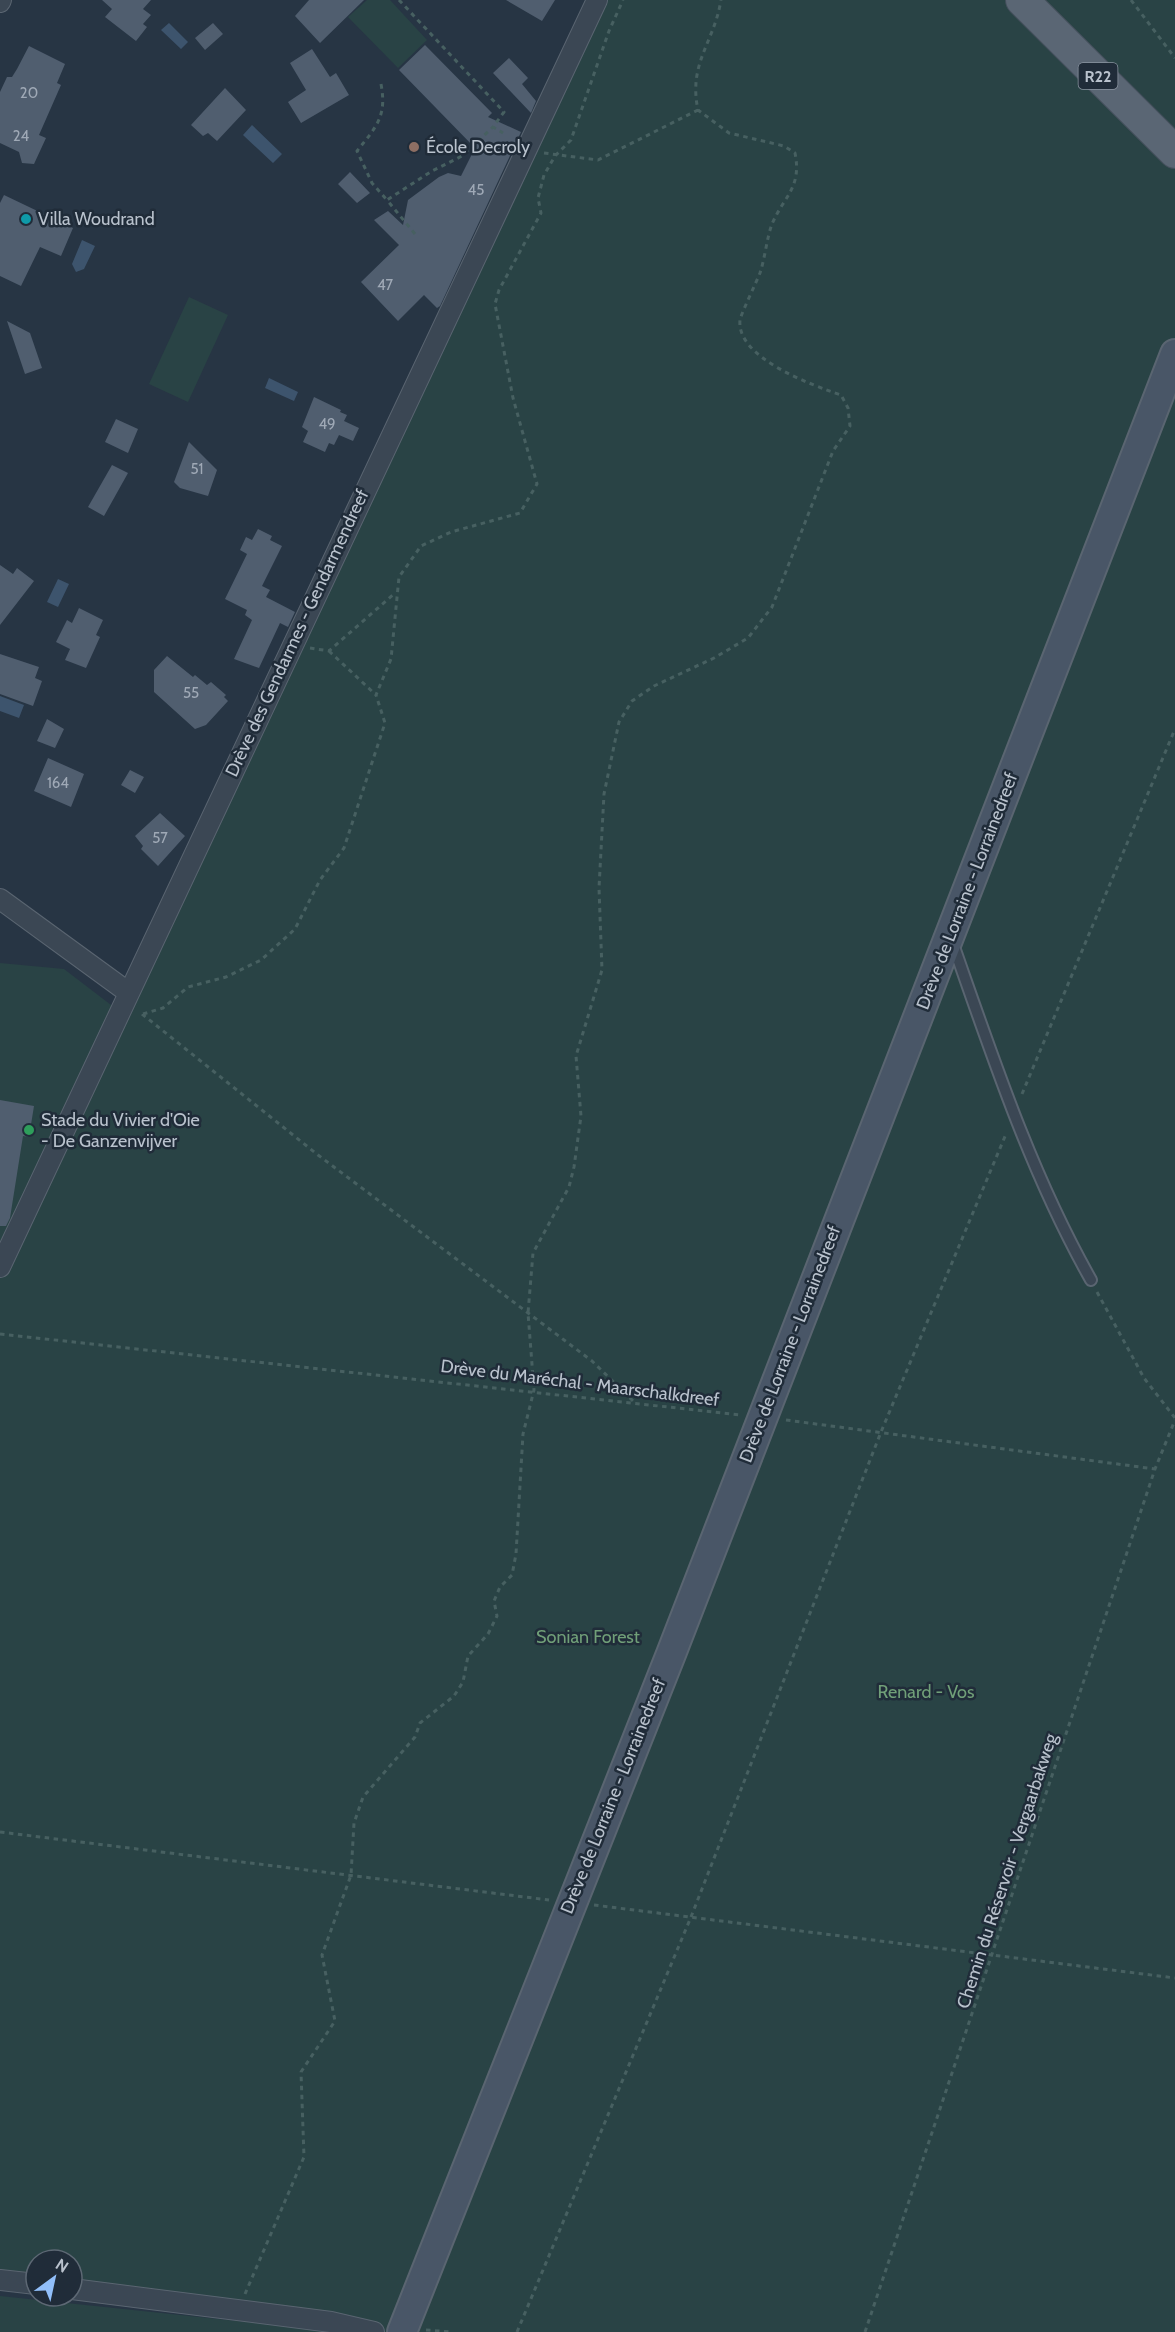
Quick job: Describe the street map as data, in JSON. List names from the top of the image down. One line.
{"streets":{"main road":["R22","Drève de Lorraine - Lorrainedreef"],"street":["Drève des Gendarmes - Gendarmendreef"],"path":["Drève du Maréchal - Maarschalkdreef","Chemin du Réservoir - Vergaarbakweg"]},"crossings":[["Drève de Lorraine - Lorrainedreef","Drève du Maréchal - Maarschalkdreef"],["Drève du Maréchal - Maarschalkdreef","Chemin du Réservoir - Vergaarbakweg"]],"parks":["Sonian Forest","Renard - Vos"],"places":["École Decroly","Villa Woudrand","Stade du Vivier d'Oie - De Ganzenvijver"],"house_numbers":["20","24","45","47","49","51","55","164","57"],"north":"top right"}
